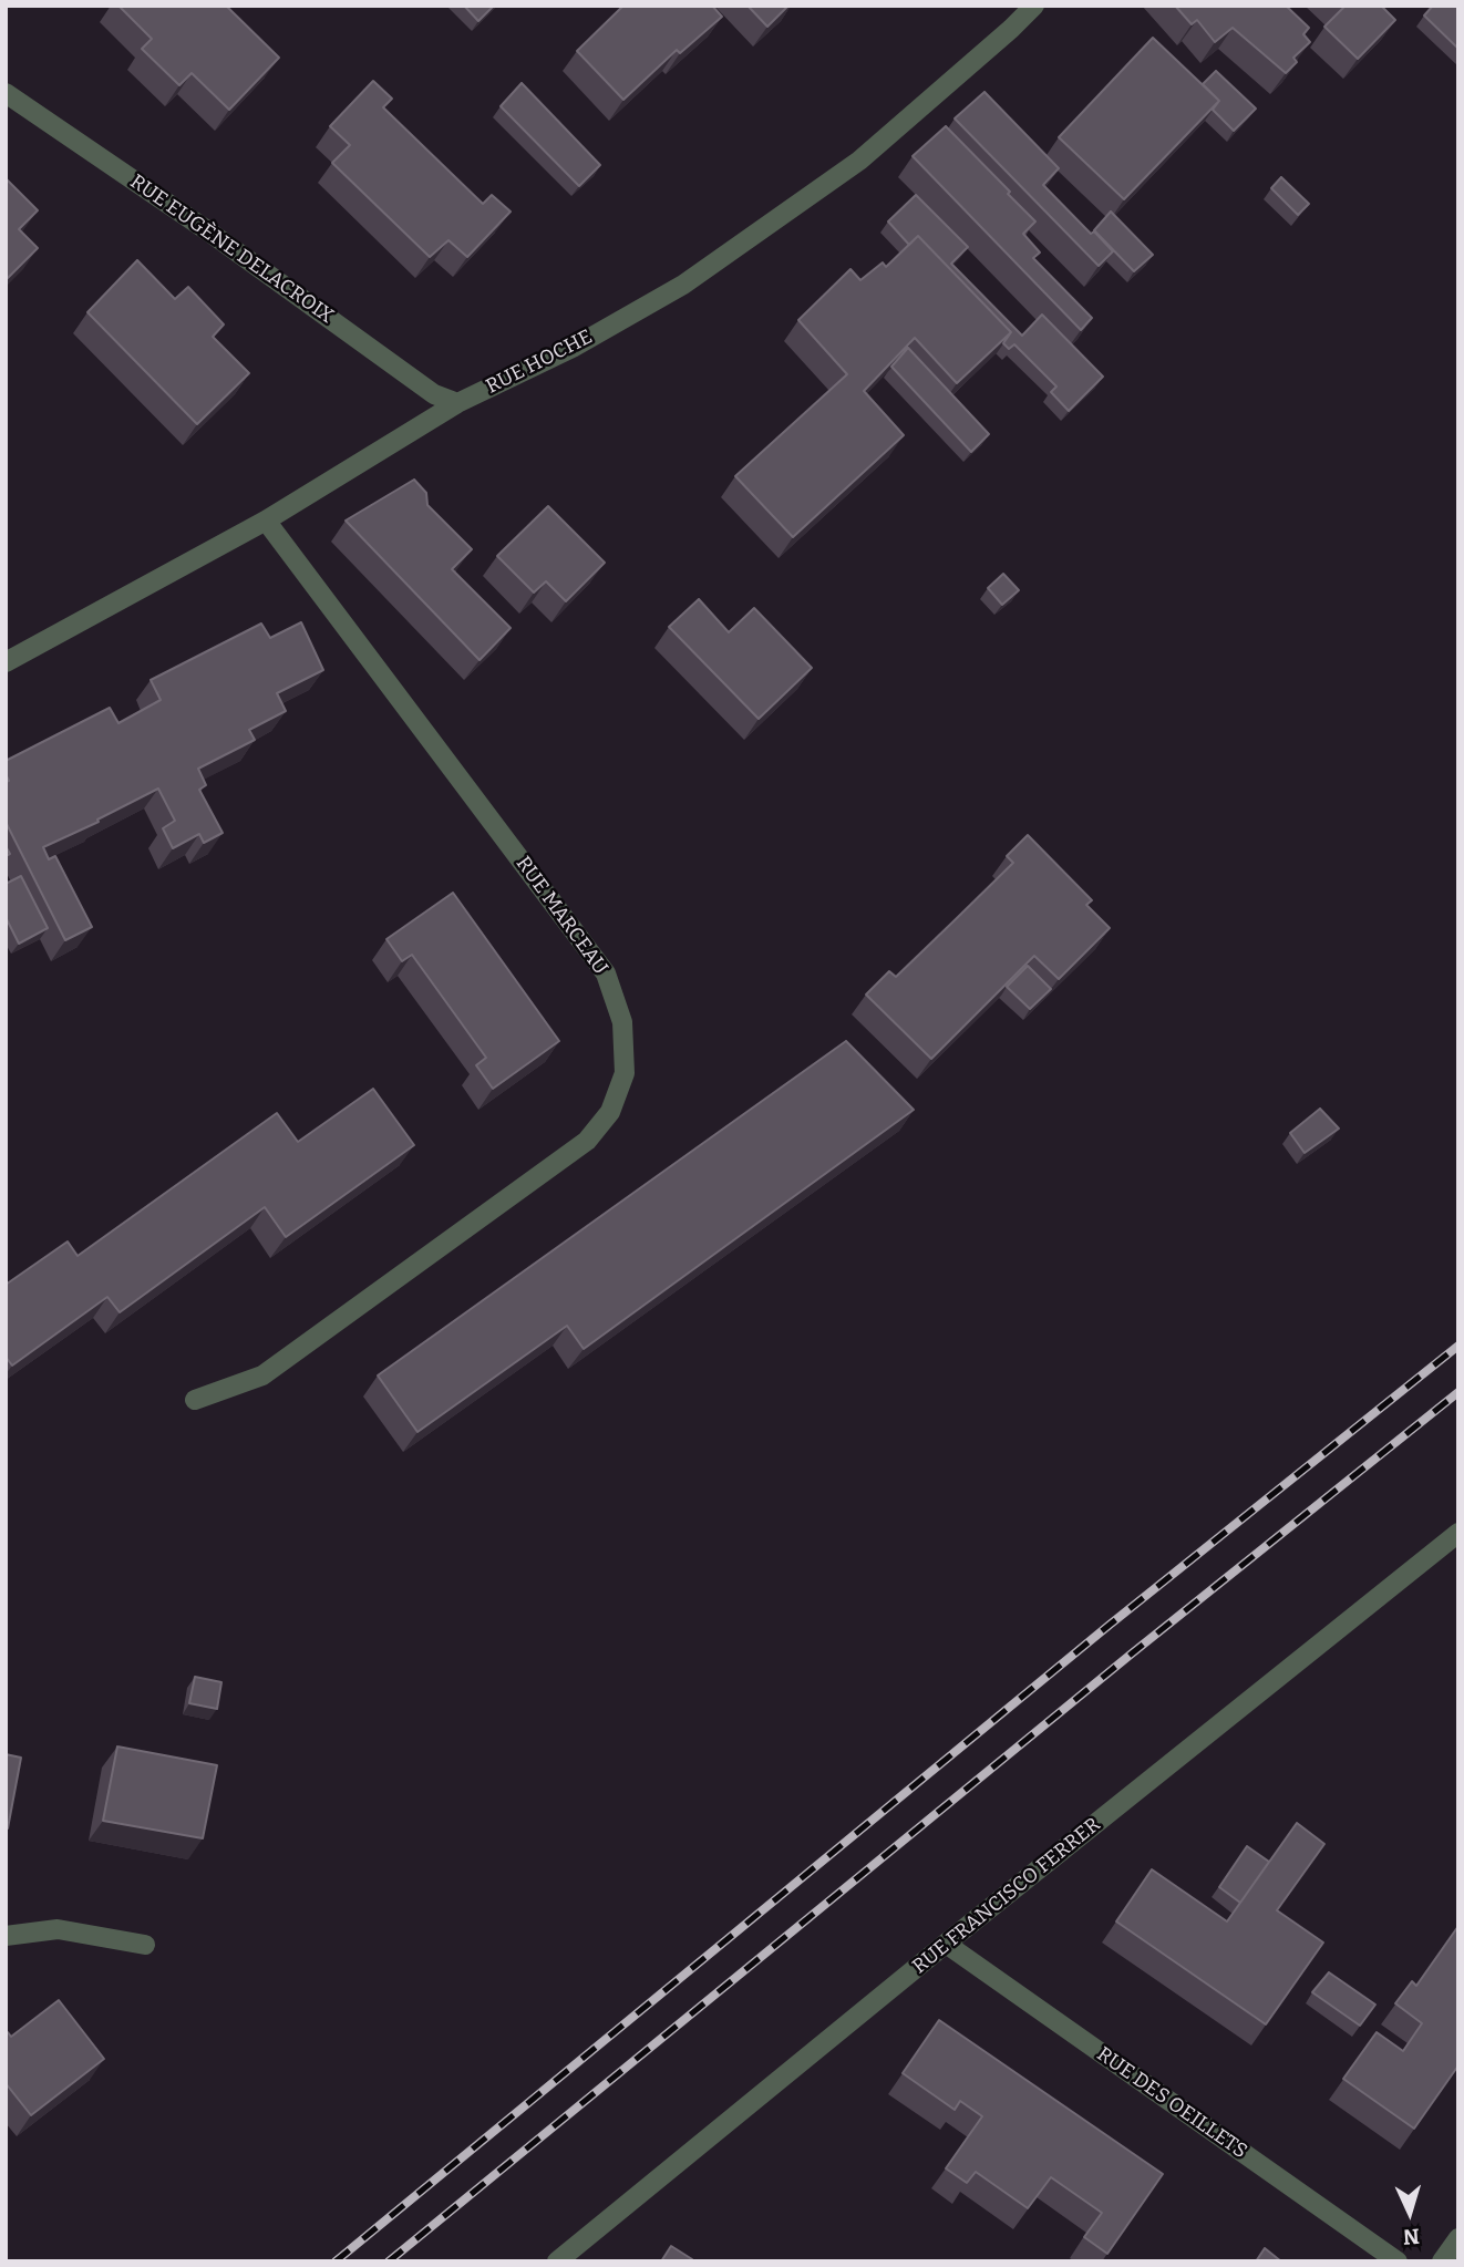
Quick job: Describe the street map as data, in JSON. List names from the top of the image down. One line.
{"streets":{"street":["RUE EUGÈNE DELACROIX","RUE HOCHE","RUE MARCEAU","RUE FRANCISCO FERRER","RUE DES OEILLETS"]},"crossings":[["RUE EUGÈNE DELACROIX","RUE HOCHE"],["RUE HOCHE","RUE MARCEAU"],["RUE FRANCISCO FERRER","RUE DES OEILLETS"]],"north":"bottom"}
